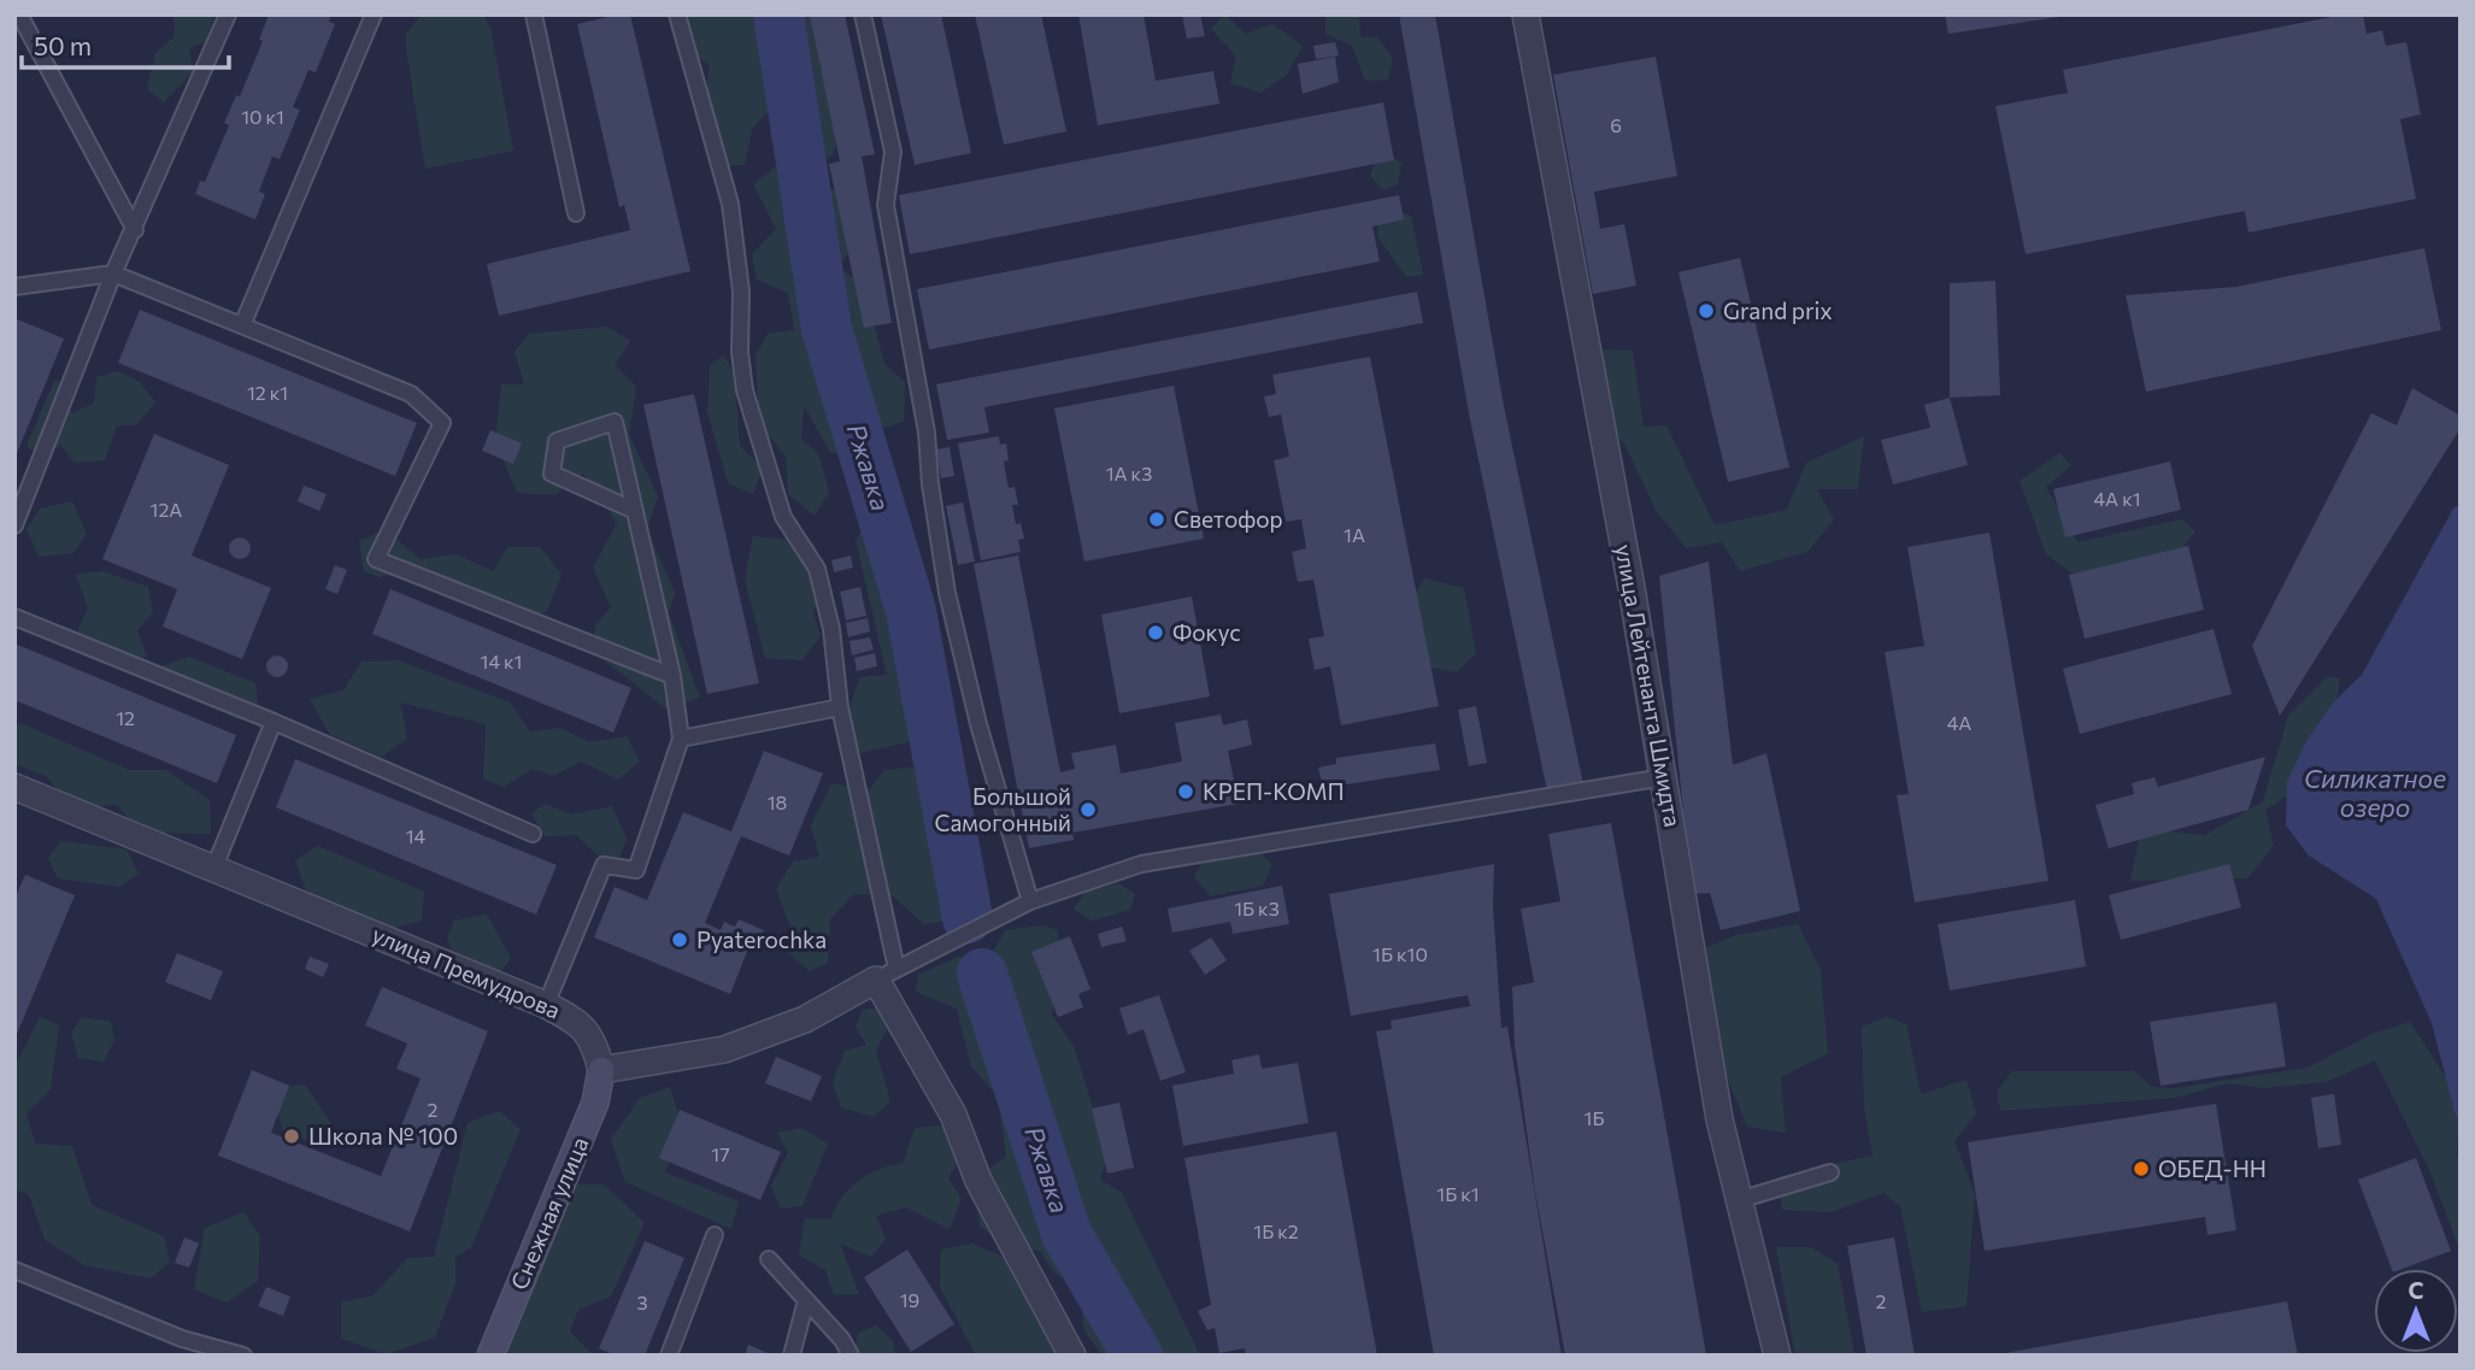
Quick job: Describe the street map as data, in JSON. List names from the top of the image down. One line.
{"streets":{"street":["улица Лейтенанта Шмидта","улица Премудрова","Снежная улица"]},"crossings":[["улица Премудрова","Снежная улица"]],"water":["Ржавка","Силикатное озеро"],"places":["Grand prix","Светофор","Фокус","КРЕП-КОМП","Большой Самогонный","Pyaterochka","Школа № 100","ОБЕД-НН"],"house_numbers":["10 к1","6","12 к1","1А к3","4А к1","12А","1А","14 к1","12","4А","18","14","1Б к3","1Б к10","2","1Б","17","1Б к1","1Б к2","19","2","3"],"scale_bar":"50 m","north":"top"}
